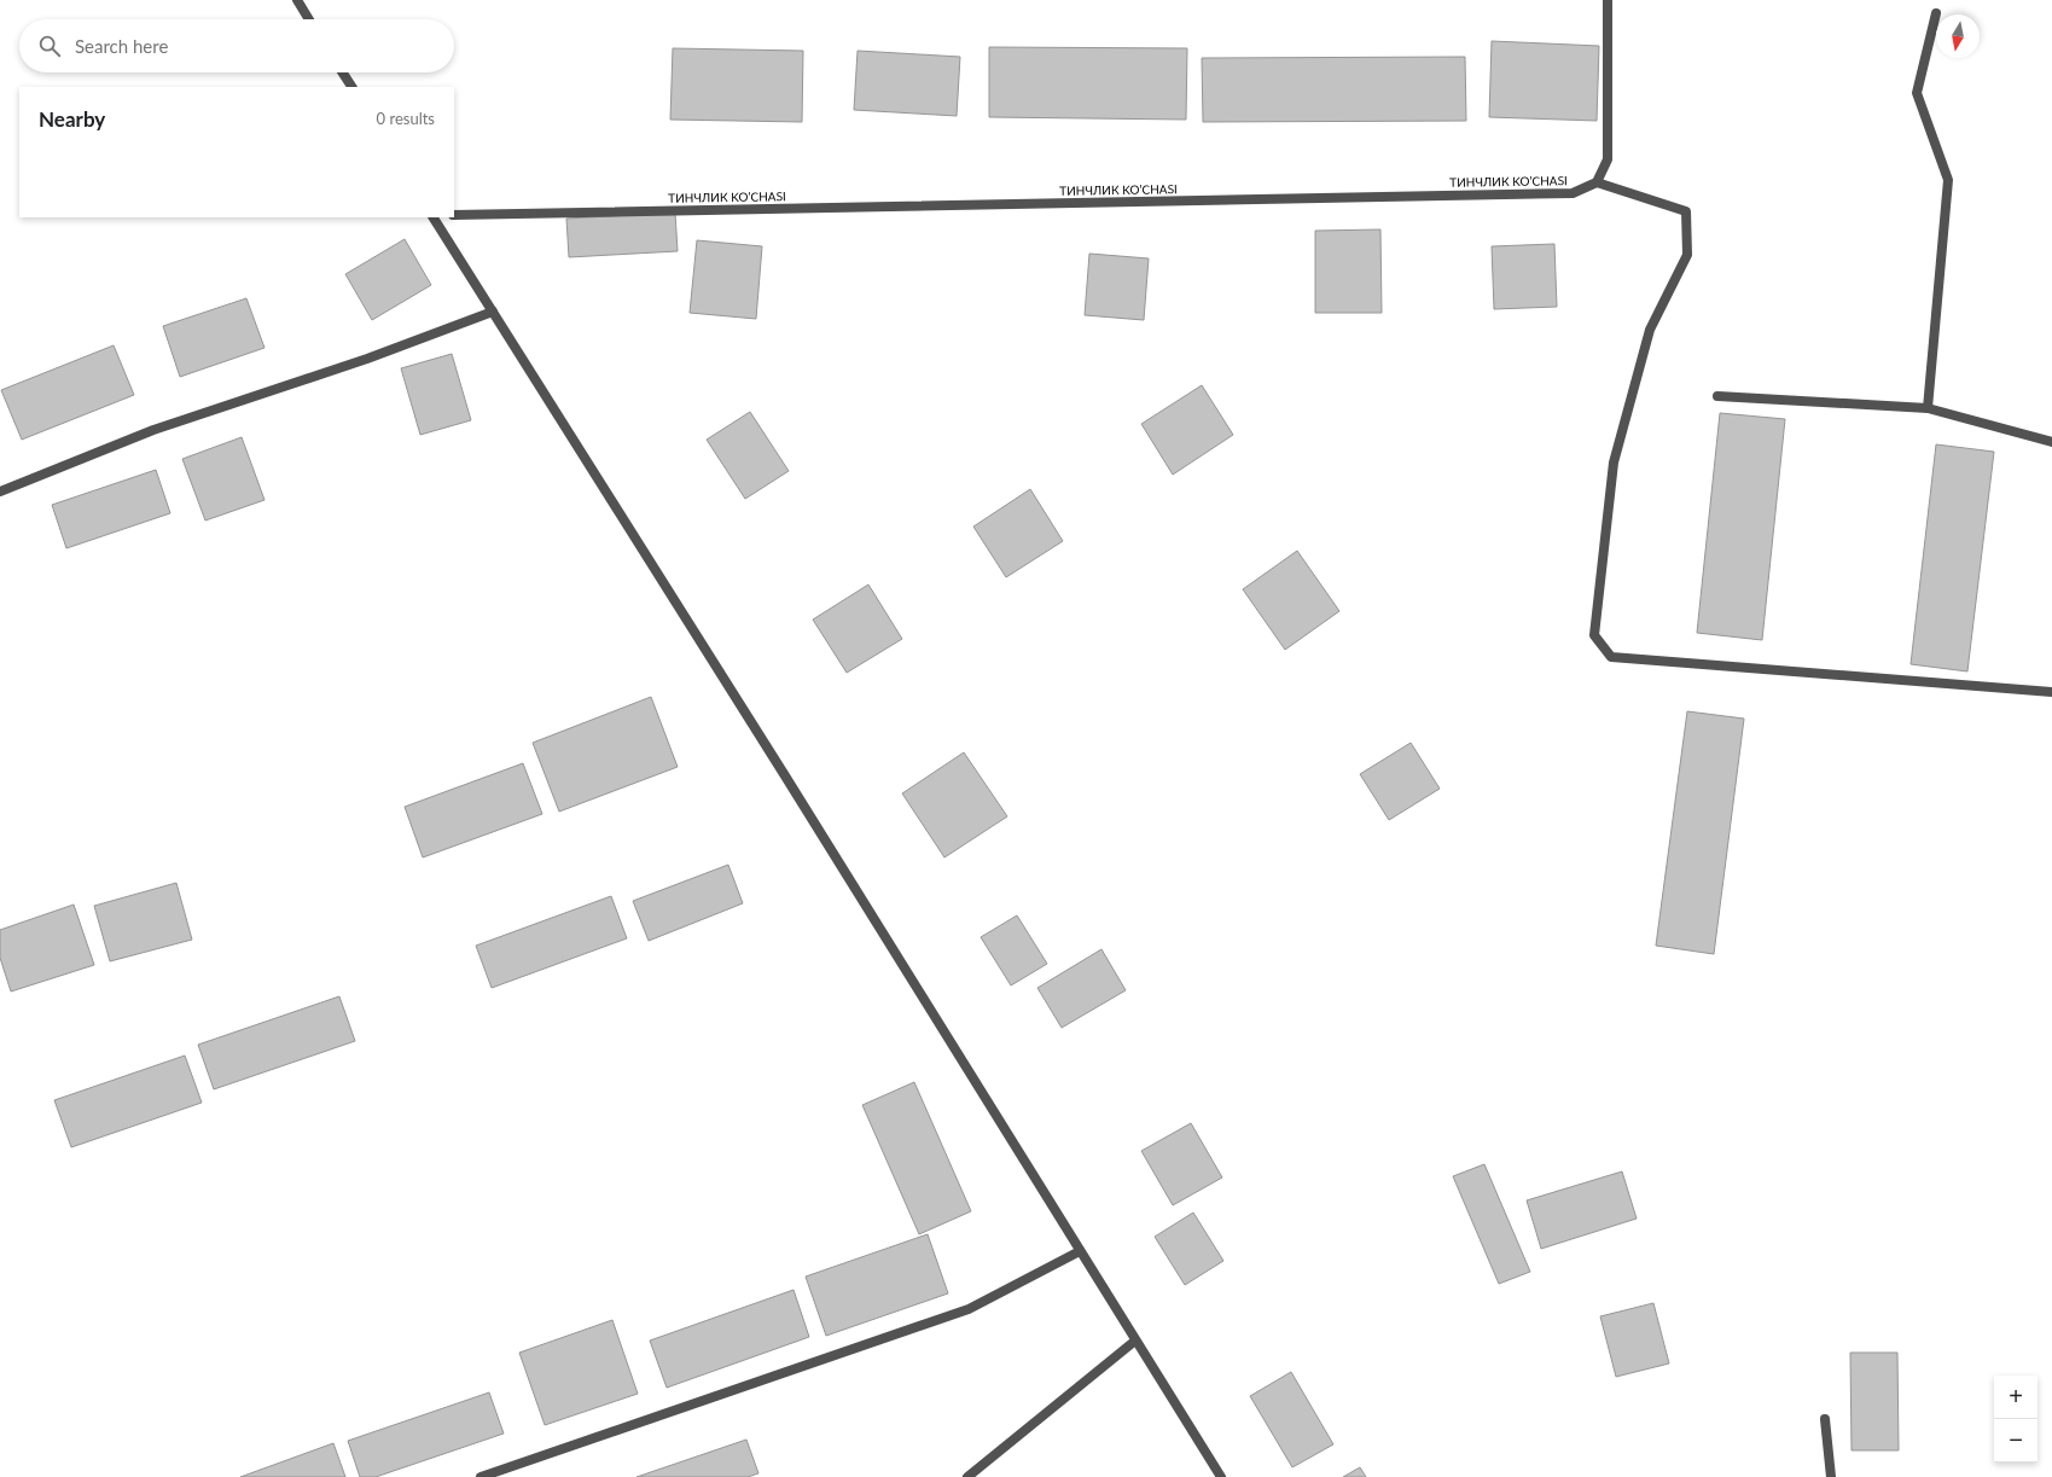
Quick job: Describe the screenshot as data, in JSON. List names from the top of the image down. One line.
{"streets":{"street":["ТИНЧЛИК KO’CHASI"]},"north":"bottom","page":{"search":"Search here","heading":["Nearby","0 results"],"map_buttons":["+","−"]}}
